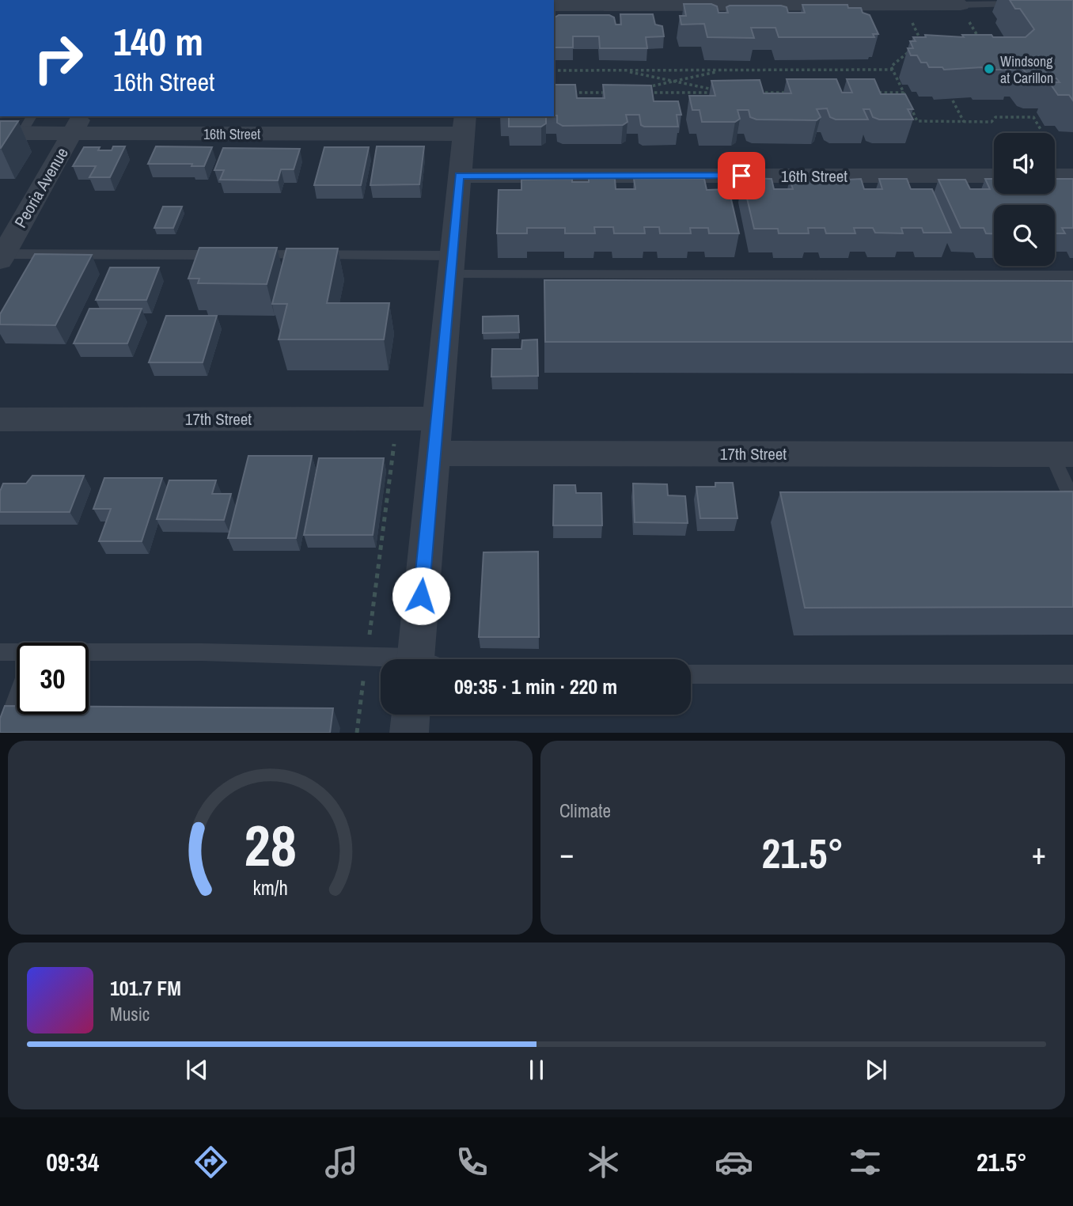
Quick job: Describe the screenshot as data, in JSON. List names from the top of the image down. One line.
{"streets":{"street":["16th Street","Peoria Avenue","17th Street"]},"crossings":[["16th Street","Peoria Avenue"]],"places":["Windsong at Carillon"],"page":{"turn":["140 m","16th Street"],"limit":"30","trip":"09:35 · 1 min · 220 m","tile":"Climate","heat":["−","21.5°","+"],"song":["101.7 FM","Music"],"tabs":["09:34","21.5°"],"gauge":["28","km/h"]}}
